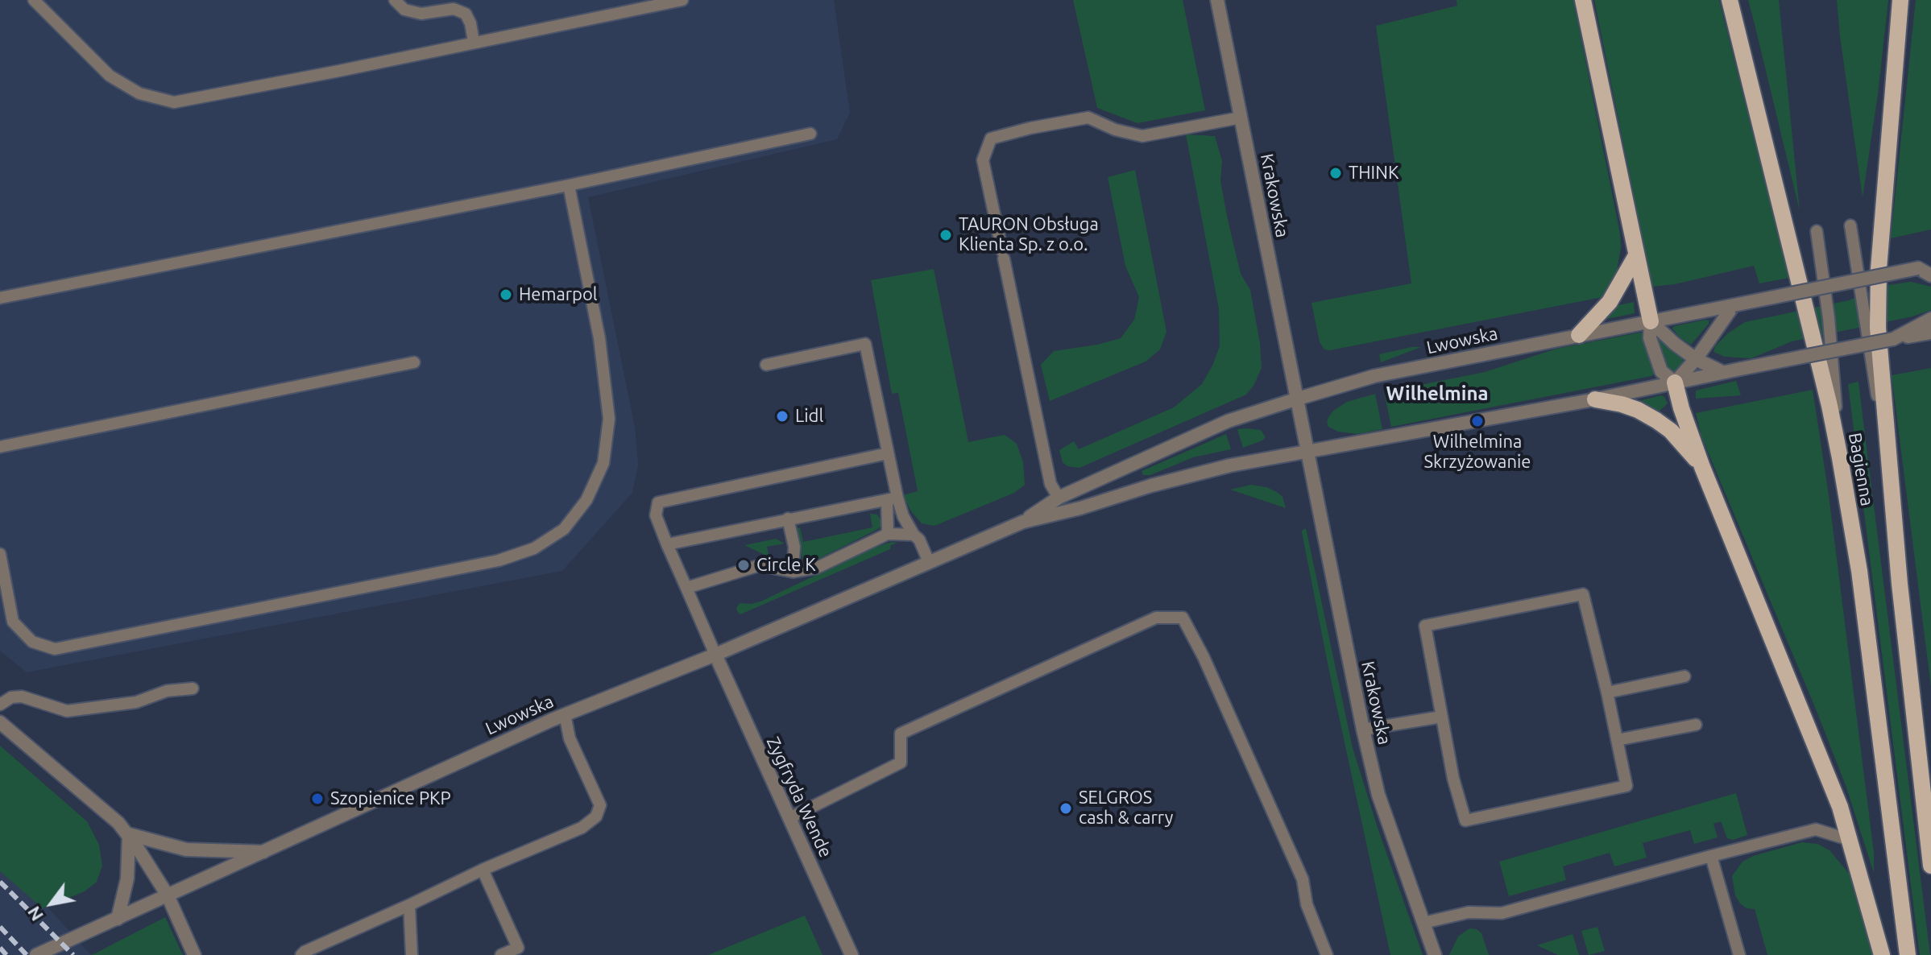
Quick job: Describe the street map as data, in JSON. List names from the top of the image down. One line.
{"streets":{"main road":["Bagienna"],"street":["Krakowska","Lwowska","Zygfryda Wende"]},"crossings":[["Krakowska","Lwowska"],["Lwowska","Zygfryda Wende"]],"districts":["Wilhelmina"],"places":["THINK","TAURON Obsługa Klienta Sp. z o.o.","Hemarpol","Lidl","Wilhelmina Skrzyżowanie","Circle K","Szopienice PKP","SELGROS cash & carry"],"north":"bottom left"}
